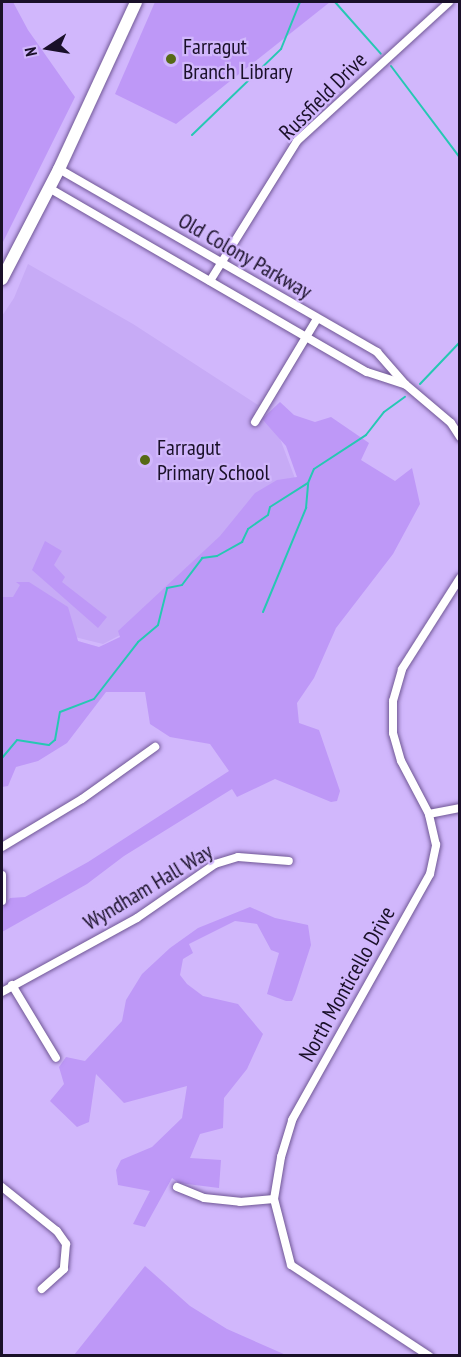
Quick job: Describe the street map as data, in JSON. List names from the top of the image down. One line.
{"streets":{"street":["Russfield Drive","Old Colony Parkway","Wyndham Hall Way","North Monticello Drive"]},"crossings":[["Russfield Drive","Old Colony Parkway"]],"places":["Farragut Branch Library","Farragut Primary School"],"north":"left"}
